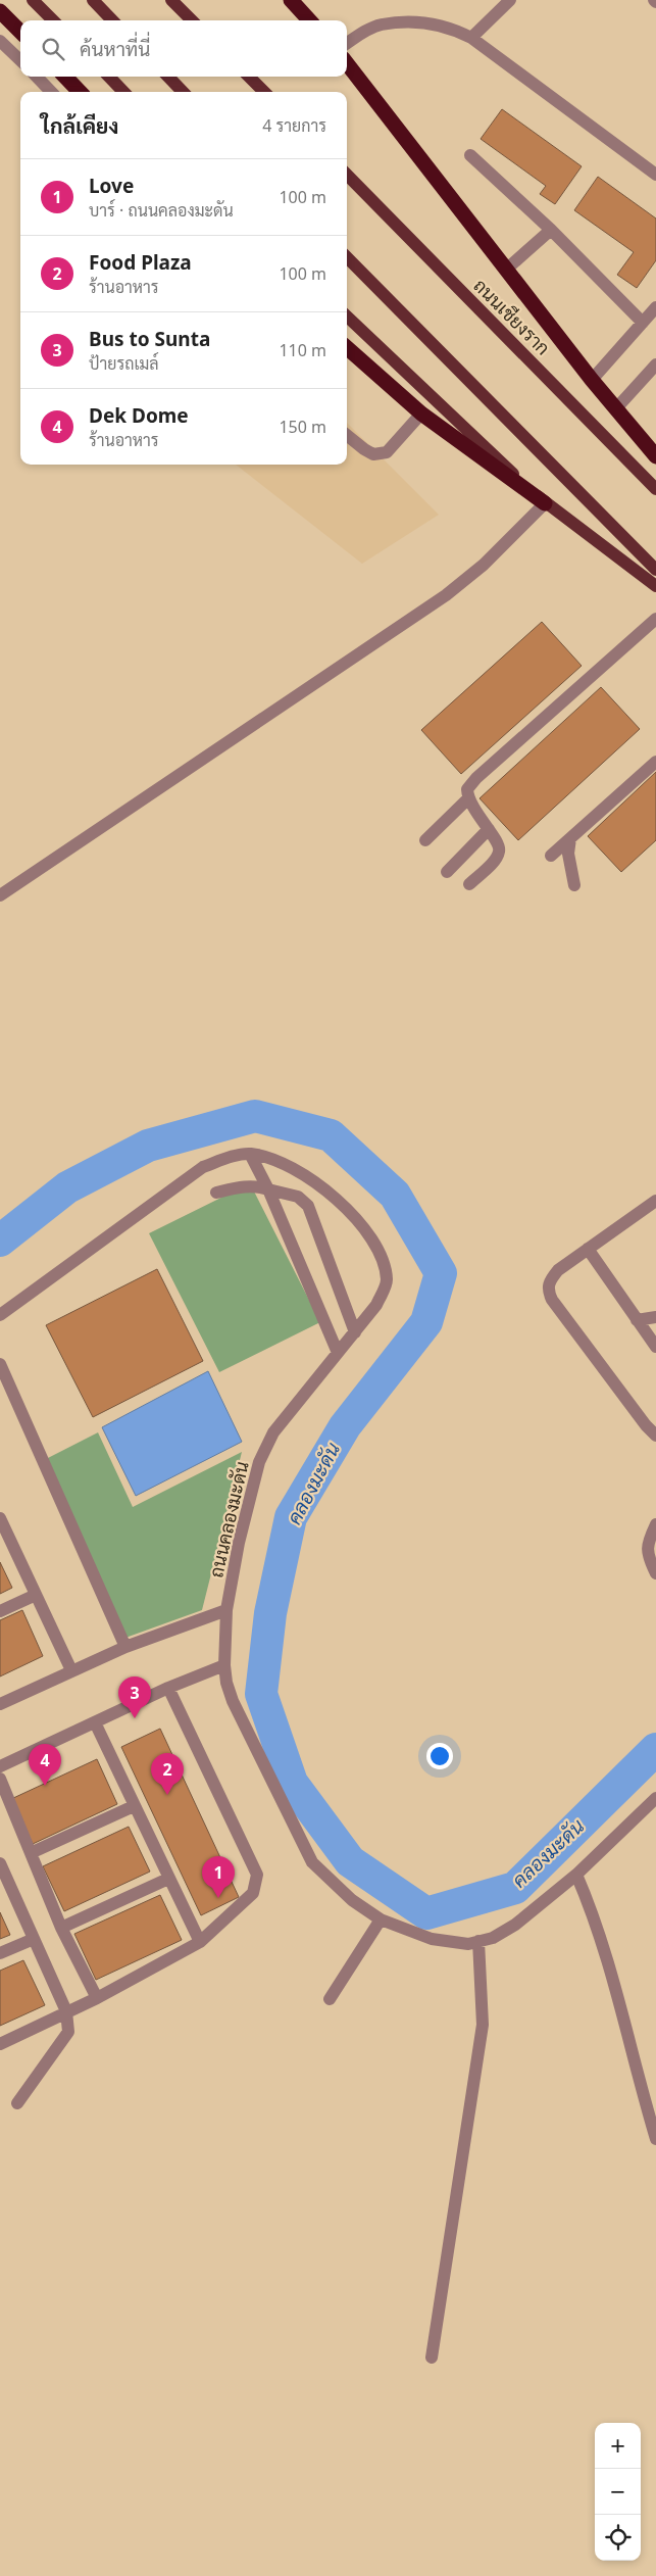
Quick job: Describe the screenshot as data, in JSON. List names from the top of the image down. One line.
{"streets":{"main road":["ถนนเชียงราก"],"street":["ถนนคลองมะดัน"]},"water":["คลองมะดัน"],"page":{"search":"ค้นหาที่นี่","heading":["ใกล้เคียง","4 รายการ"],"list":[{"mark":"1","name":"Love","note":"บาร์ · ถนนคลองมะดัน","value":"100 m"},{"mark":"2","name":"Food Plaza","note":"ร้านอาหาร","value":"100 m"},{"mark":"3","name":"Bus to Sunta","note":"ป้ายรถเมล์","value":"110 m"},{"mark":"4","name":"Dek Dome","note":"ร้านอาหาร","value":"150 m"}],"pins":["3","4","2","1"],"map_buttons":["+","−"]}}
